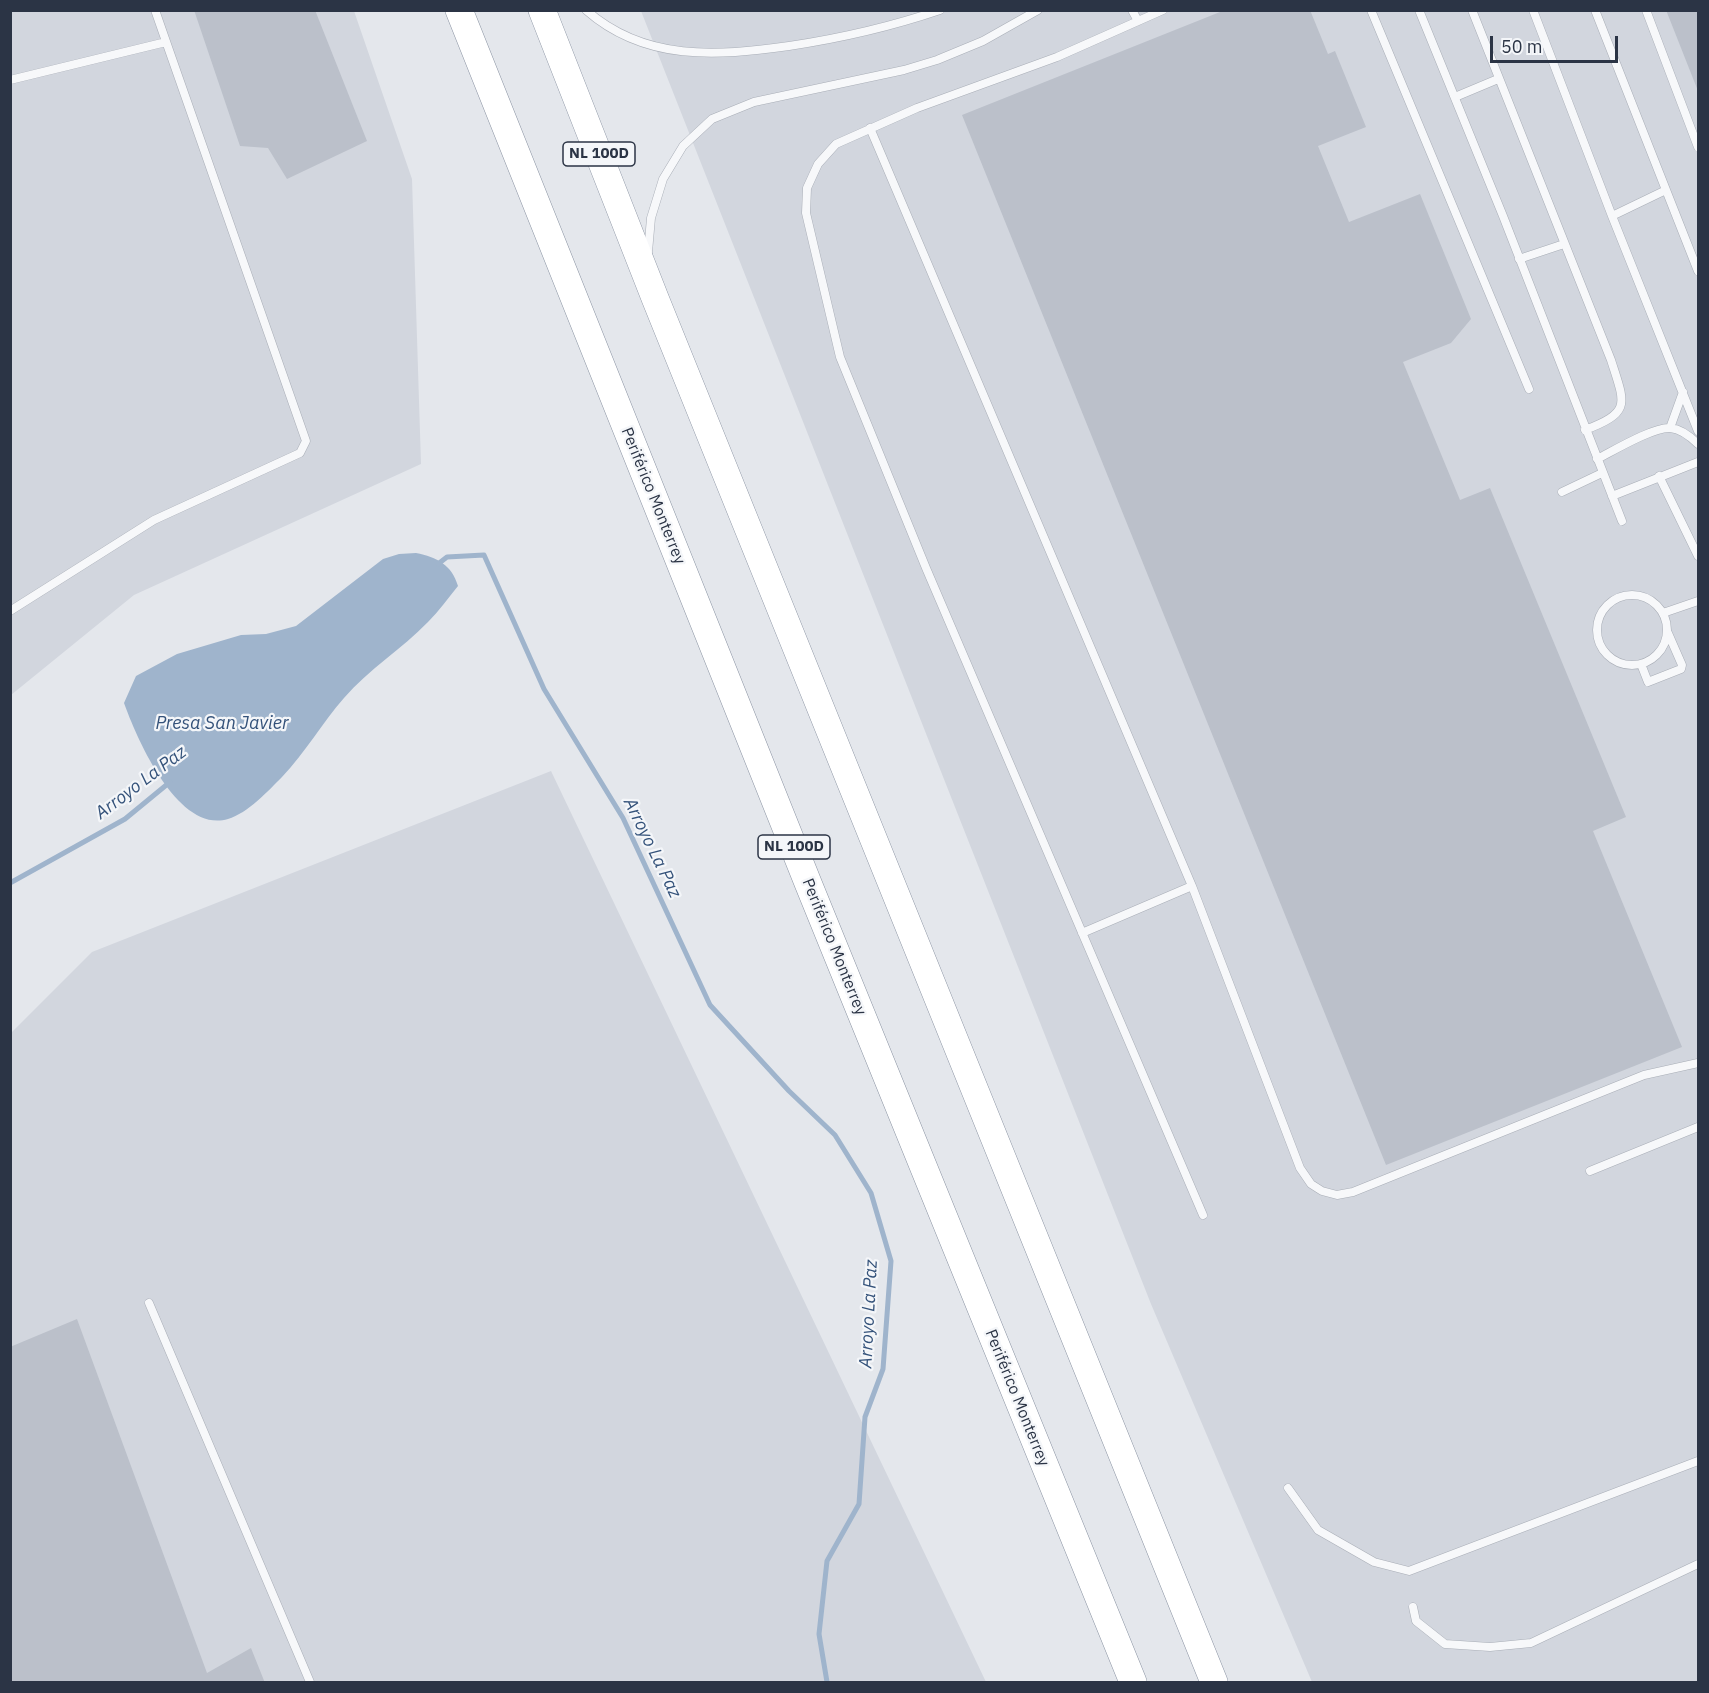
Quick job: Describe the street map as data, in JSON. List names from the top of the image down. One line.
{"streets":{"highway":["NL 100D","Periférico Monterrey"]},"water":["Presa San Javier","Arroyo La Paz"],"scale_bar":"50 m"}
